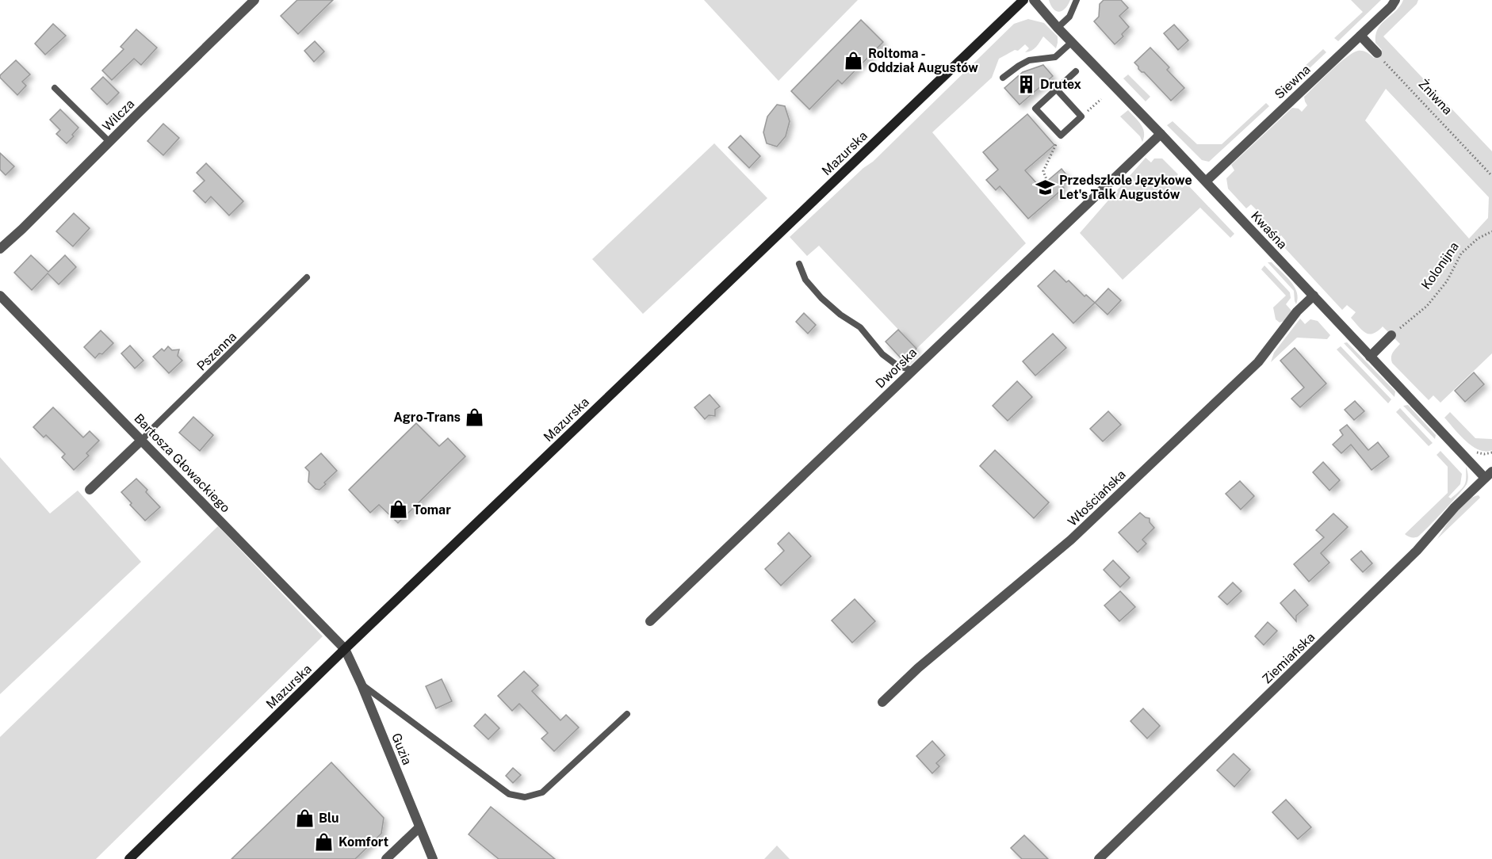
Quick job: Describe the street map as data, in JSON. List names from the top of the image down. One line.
{"streets":{"main road":["Mazurska"],"street":["Siewna","Wilcza","Kwaśna","Dworska","Bartosza Głowackiego","Włościańska","Ziemiańska","Guzia"],"lane":["Pszenna"],"path":["Żniwna","Kolonijna"]},"crossings":[["Siewna","Kwaśna"],["Mazurska","Bartosza Głowackiego"],["Mazurska","Guzia"],["Kwaśna","Dworska"],["Kwaśna","Włościańska"],["Kwaśna","Ziemiańska"],["Pszenna","Bartosza Głowackiego"],["Bartosza Głowackiego","Guzia"]],"places":{"shop":["Roltoma - Oddział Augustów","Agro-Trans","Tomar","Blu","Komfort"],"building":["Drutex"],"school or university":["Przedszkole Językowe Let's Talk Augustów"]}}
